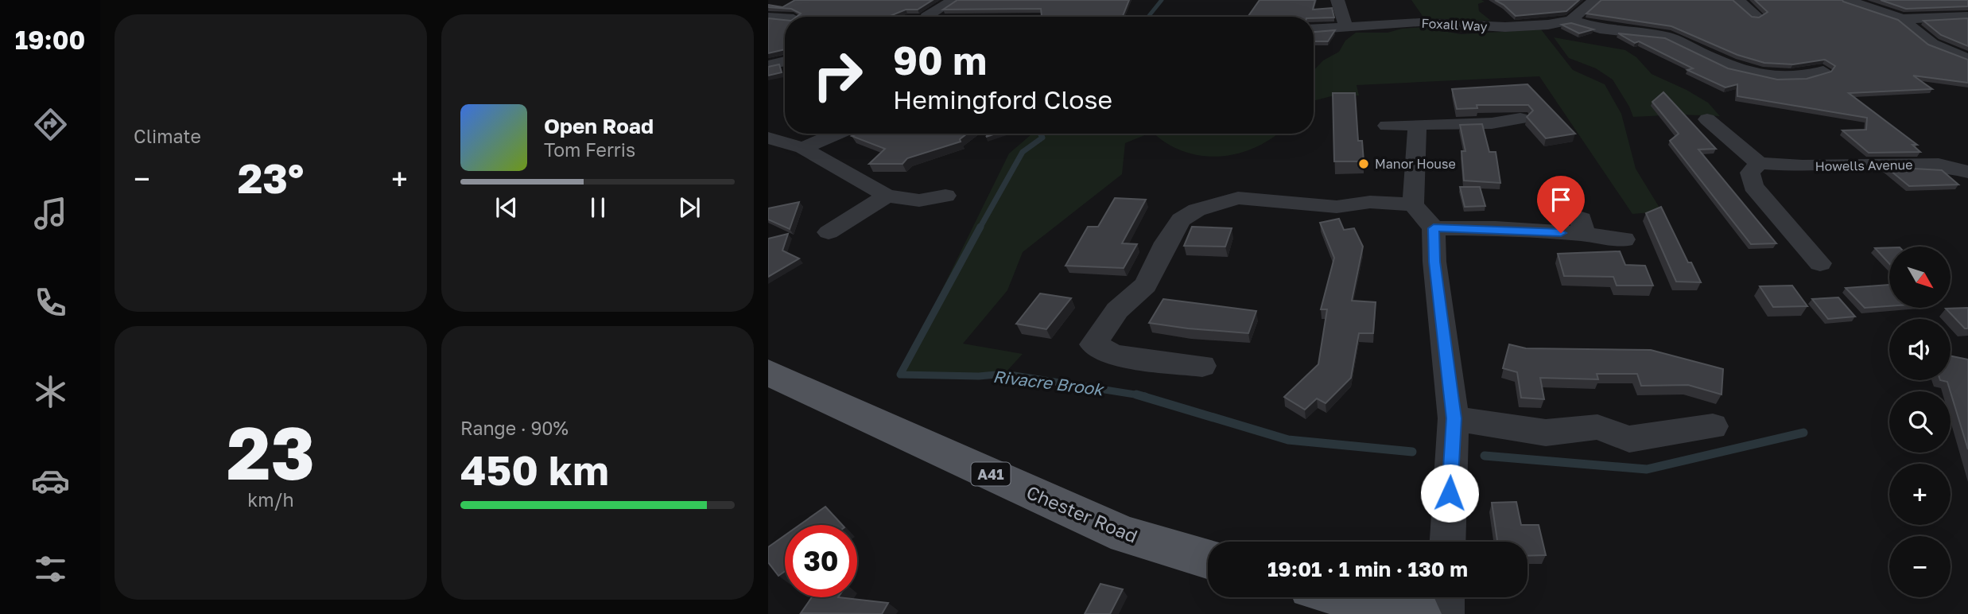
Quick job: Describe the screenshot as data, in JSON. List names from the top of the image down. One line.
{"streets":{"main road":["A41","Chester Road"],"street":["Foxall Way","Howells Avenue"]},"water":["Rivacre Brook"],"places":["Manor House"],"north":"bottom right","page":{"tabs":"19:00","tile":["Climate",["23","km/h"],["Range · 90%","450 km"]],"turn":["90 m","Hemingford Close"],"song":["Open Road","Tom Ferris"],"heat":["−","23°","+"],"map_buttons":["+","−"],"limit":"30","trip":"19:01 · 1 min · 130 m"}}
